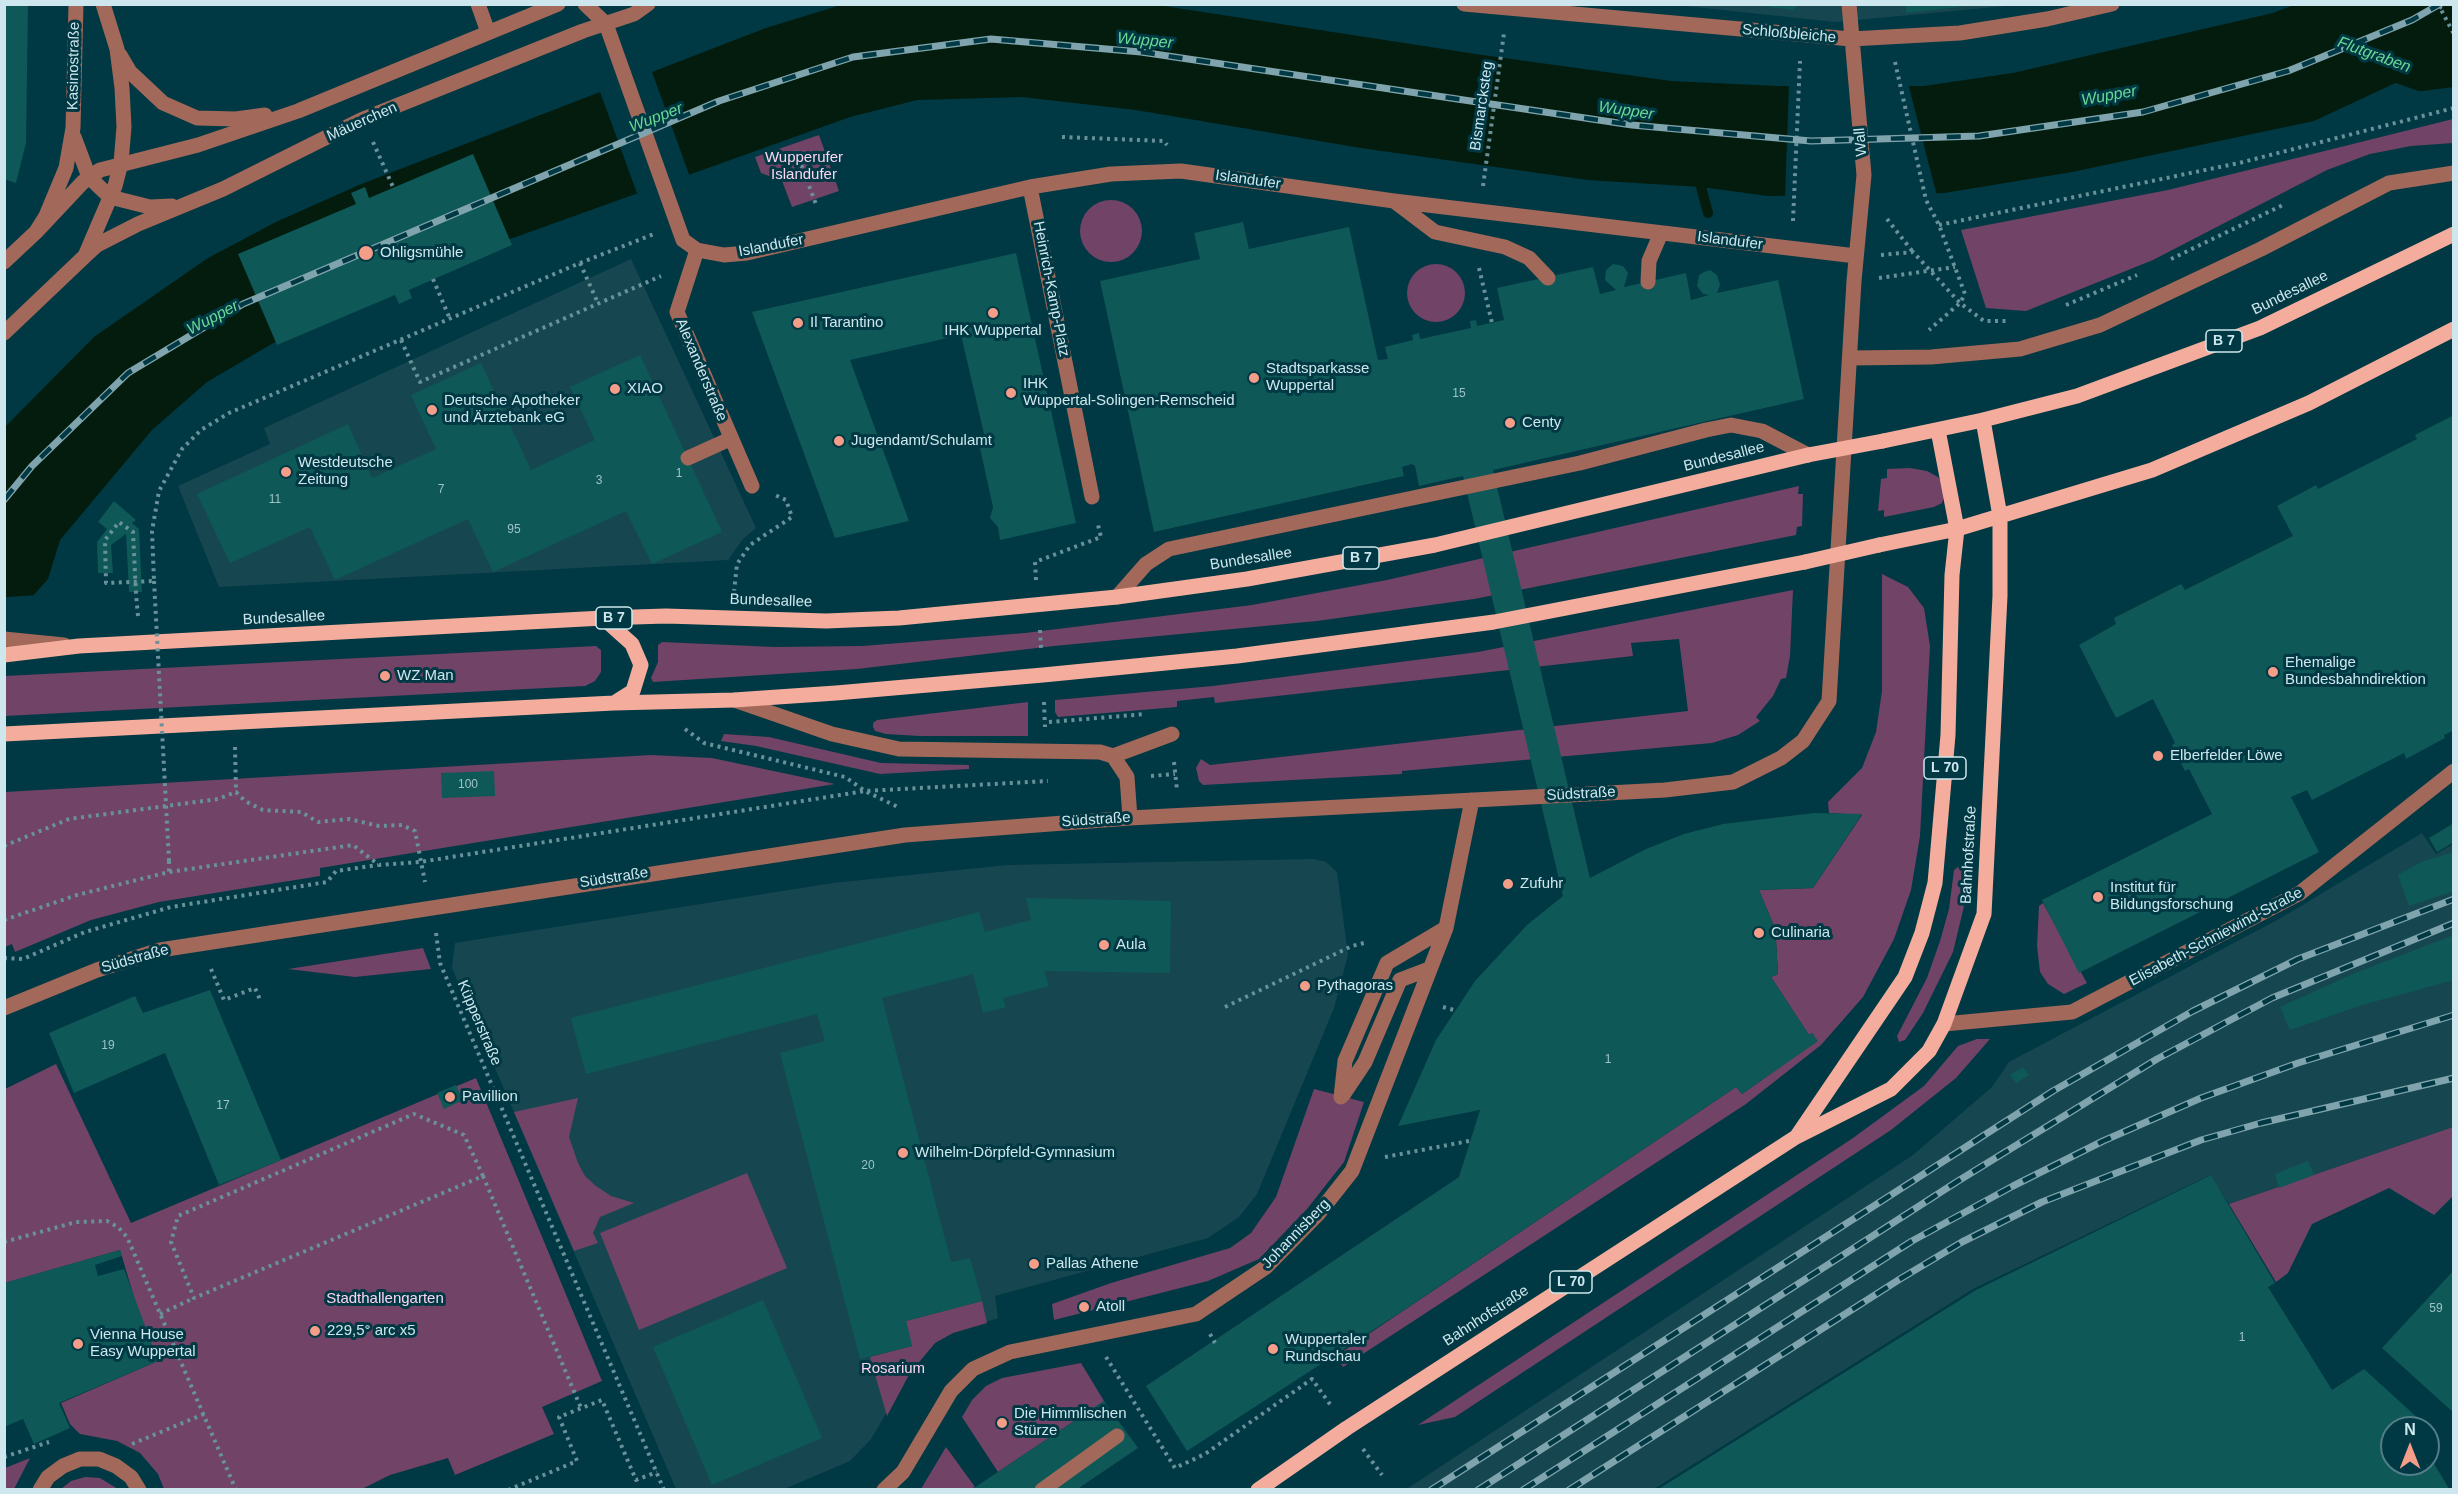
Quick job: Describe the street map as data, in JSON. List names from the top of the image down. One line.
{"streets":{"main road":["Bundesallee","B 7","L 70","Bahnhofstraße"],"street":["Schloßbleiche","Kasinostraße","Mäuerchen","Wall","Islandufer","Heinrich-Kamp-Platz","Alexanderstraße","Südstraße","Elisabeth-Schniewind-Straße","Johannisberg"],"path":["Bismarcksteg","Küpperstraße"]},"crossings":[["Schloßbleiche","Wall"],["Kasinostraße","Mäuerchen"],["Wall","Islandufer"],["Islandufer","Heinrich-Kamp-Platz"],["Islandufer","Alexanderstraße"],["Bundesallee","Bahnhofstraße"],["Südstraße","Johannisberg"],["Bahnhofstraße","Elisabeth-Schniewind-Straße"]],"water":["Wupper","Flutgraben"],"parks":["Wupperufer Islandufer","Stadthallengarten","Rosarium"],"places":["Ohligsmühle","IHK Wuppertal","Il Tarantino","Stadtsparkasse Wuppertal","XIAO","IHK Wuppertal-Solingen-Remscheid","Deutsche Apotheker und Ärztebank eG","Centy","Jugendamt/Schulamt","Westdeutsche Zeitung","Ehemalige Bundesbahndirektion","WZ Man","Elberfelder Löwe","Zufuhr","Institut für Bildungsforschung","Culinaria","Aula","Pythagoras","Pavillion","Wilhelm-Dörpfeld-Gymnasium","Pallas Athene","Atoll","229,5° arc x5","Vienna House Easy Wuppertal","Wuppertaler Rundschau","Die Himmlischen Stürze"],"house_numbers":["15","1","3","7","11","95","100","19","1","17","20","59","1"],"north":"top"}
